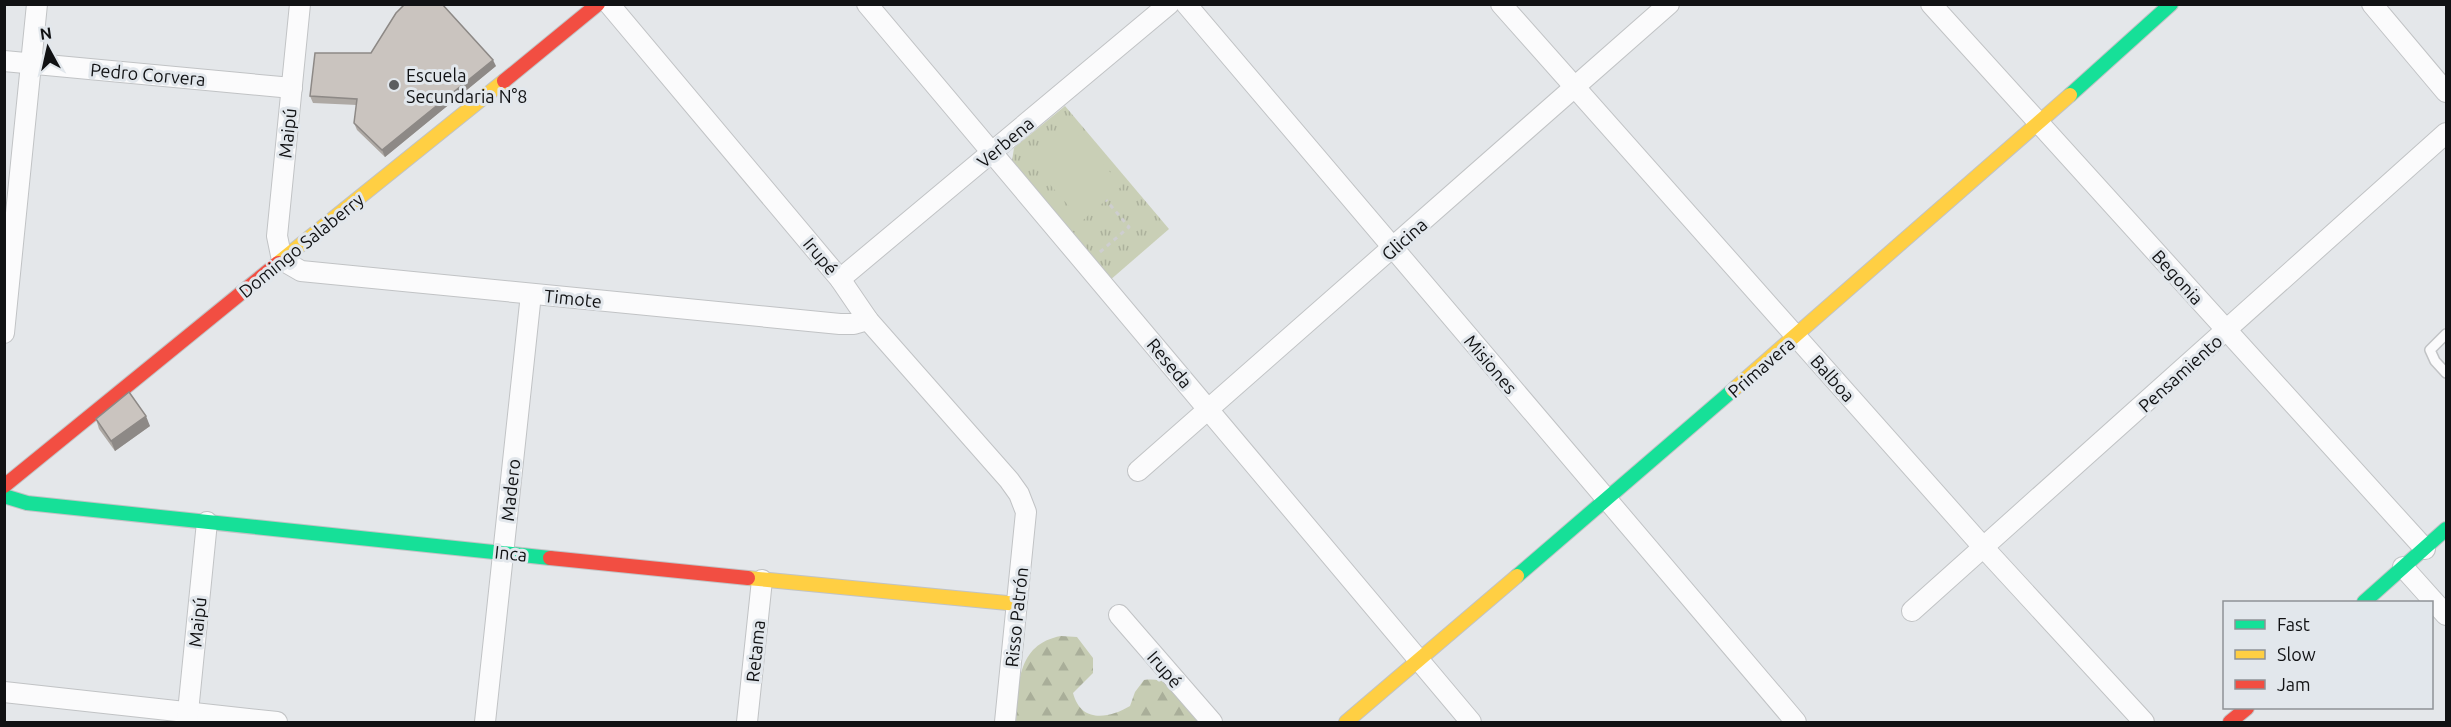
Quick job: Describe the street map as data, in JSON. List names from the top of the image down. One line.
{"streets":{"street":["Pedro Corvera","Maipú","Verbena","Glicina","Domingo Salaberry","Irupé","Begonia","Timote","Reseda","Misiones","Primavera","Pensamiento","Balboa","Madero","Inca","Risso Patrón","Retama"]},"crossings":[["Pedro Corvera","Maipú"],["Maipú","Domingo Salaberry"],["Maipú","Timote"],["Maipú","Inca"],["Verbena","Irupé"],["Verbena","Reseda"],["Glicina","Reseda"],["Glicina","Misiones"],["Glicina","Balboa"],["Domingo Salaberry","Timote"],["Irupé","Timote"],["Irupé","Risso Patrón"],["Begonia","Primavera"],["Begonia","Pensamiento"],["Timote","Madero"],["Reseda","Primavera"],["Misiones","Primavera"],["Primavera","Balboa"],["Pensamiento","Balboa"],["Madero","Inca"],["Inca","Risso Patrón"],["Inca","Retama"]],"places":["Escuela Secundaria N°8"],"legend":["Fast","Slow","Jam"],"north":"top"}
